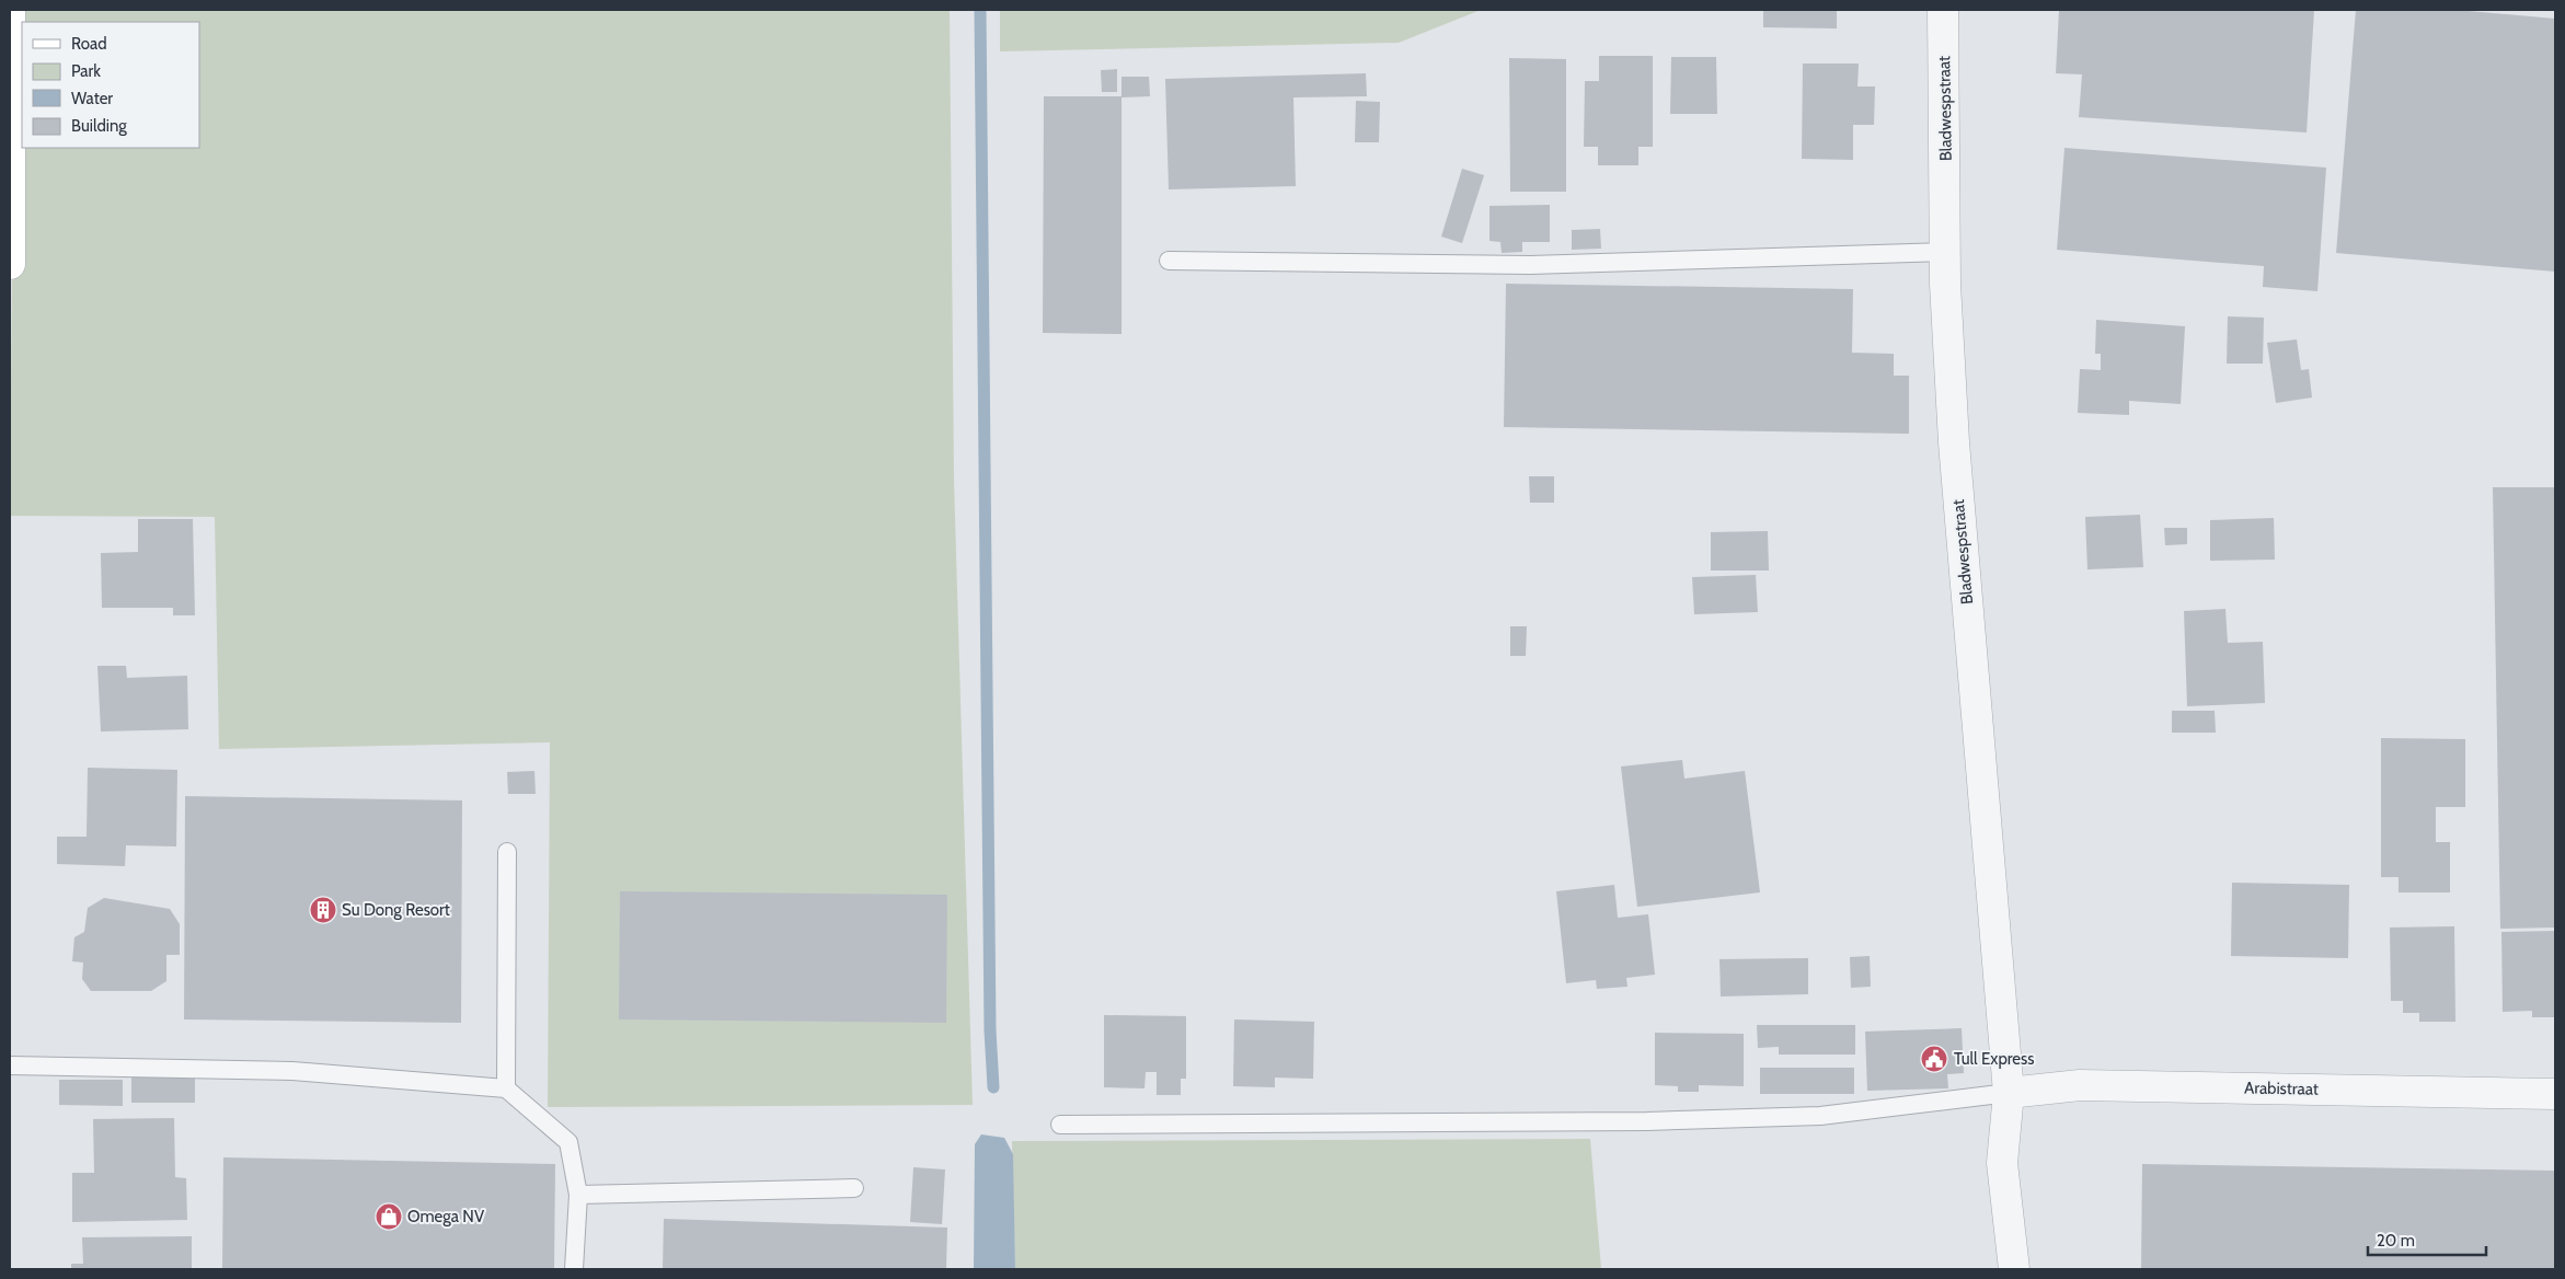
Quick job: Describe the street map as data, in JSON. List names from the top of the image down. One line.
{"streets":{"street":["Bladwespstraat","Arabistraat"]},"crossings":[["Bladwespstraat","Arabistraat"]],"places":{"building":["Su Dong Resort"],"public building":["Tull Express"],"shop":["Omega NV"]},"legend":["Road","Park","Water","Building"],"scale_bar":"20 m"}
